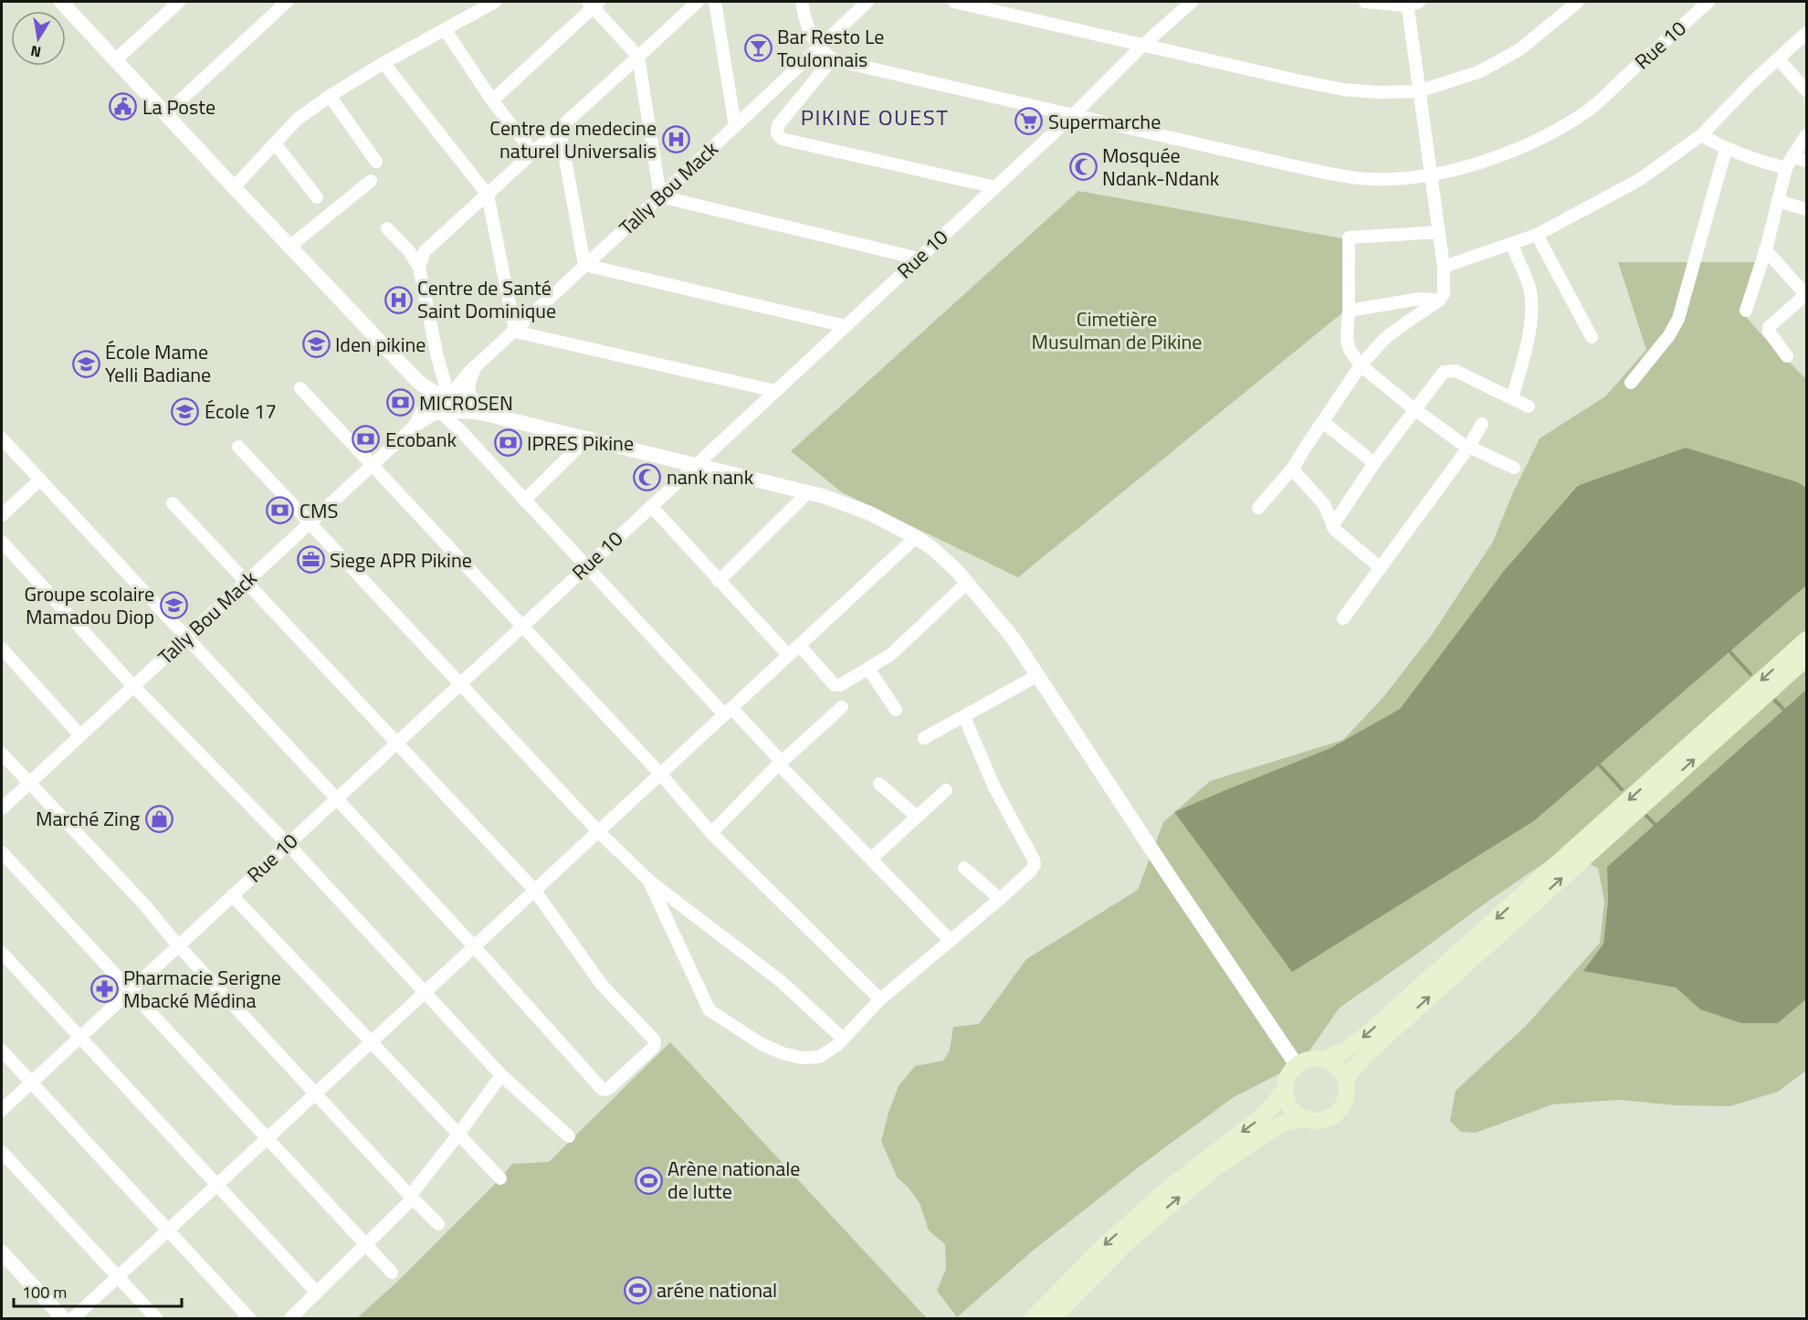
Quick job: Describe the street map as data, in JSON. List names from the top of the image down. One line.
{"streets":{"street":["Rue 10","Tally Bou Mack"]},"districts":["PIKINE OUEST"],"parks":["Cimetière Musulman de Pikine"],"places":{"bar":["Bar Resto Le Toulonnais"],"public building":["La Poste"],"supermarket":["Supermarche"],"hospital":["Centre de medecine naturel Universalis","Centre de Santé Saint Dominique"],"mosque":["Mosquée Ndank-Ndank","nank nank"],"school or university":["Iden pikine","École Mame Yelli Badiane","École 17","Groupe scolaire Mamadou Diop"],"bank":["MICROSEN","Ecobank","IPRES Pikine","CMS"],"office":["Siege APR Pikine"],"shop":["Marché Zing"],"pharmacy":["Pharmacie Serigne Mbacké Médina"],"sports":["Arène nationale de lutte","aréne national"]},"scale_bar":"100 m","north":"bottom"}
